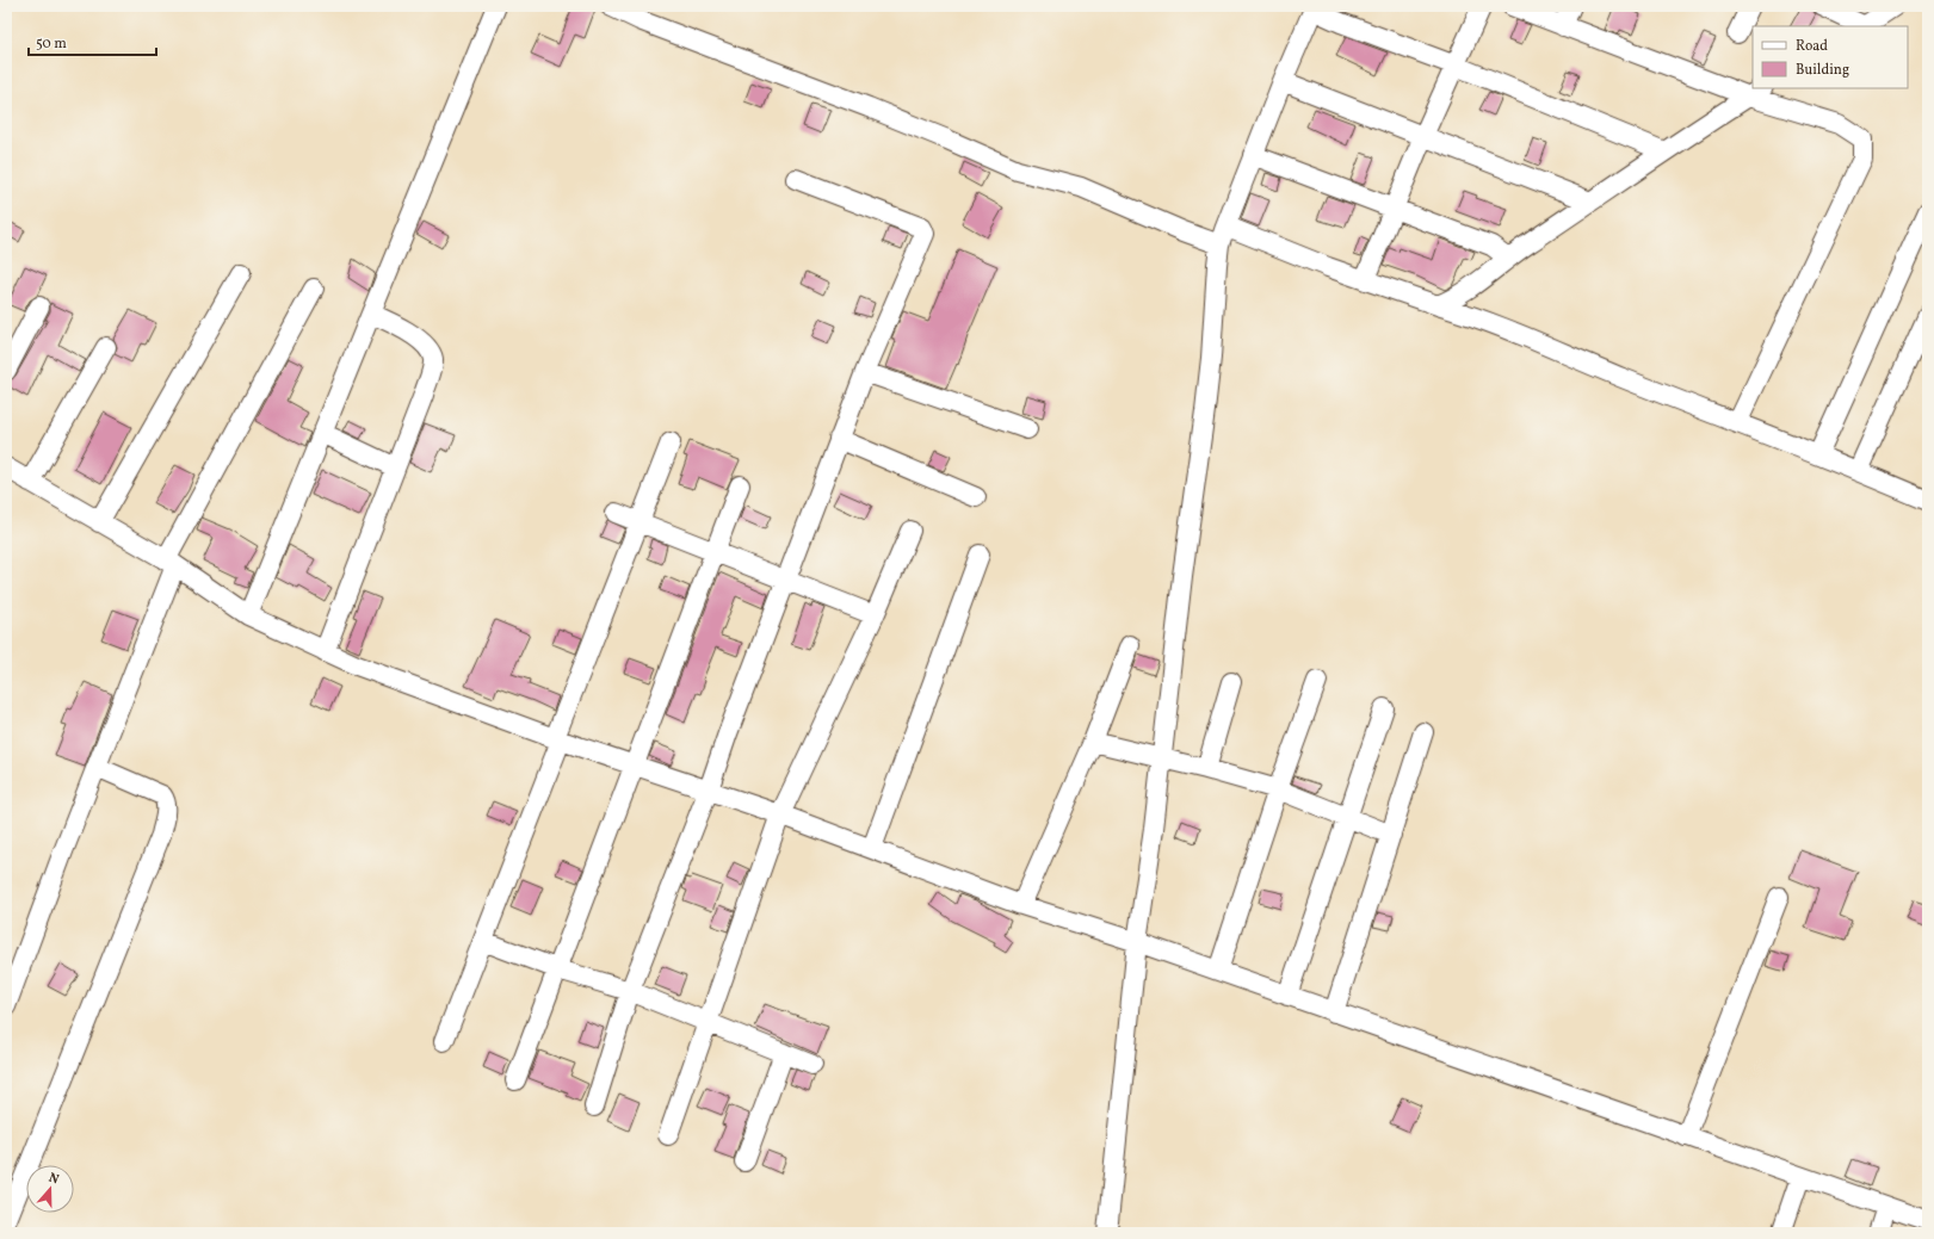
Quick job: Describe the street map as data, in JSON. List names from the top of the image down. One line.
{"legend":["Road","Building"],"scale_bar":"50 m","north":"top"}
